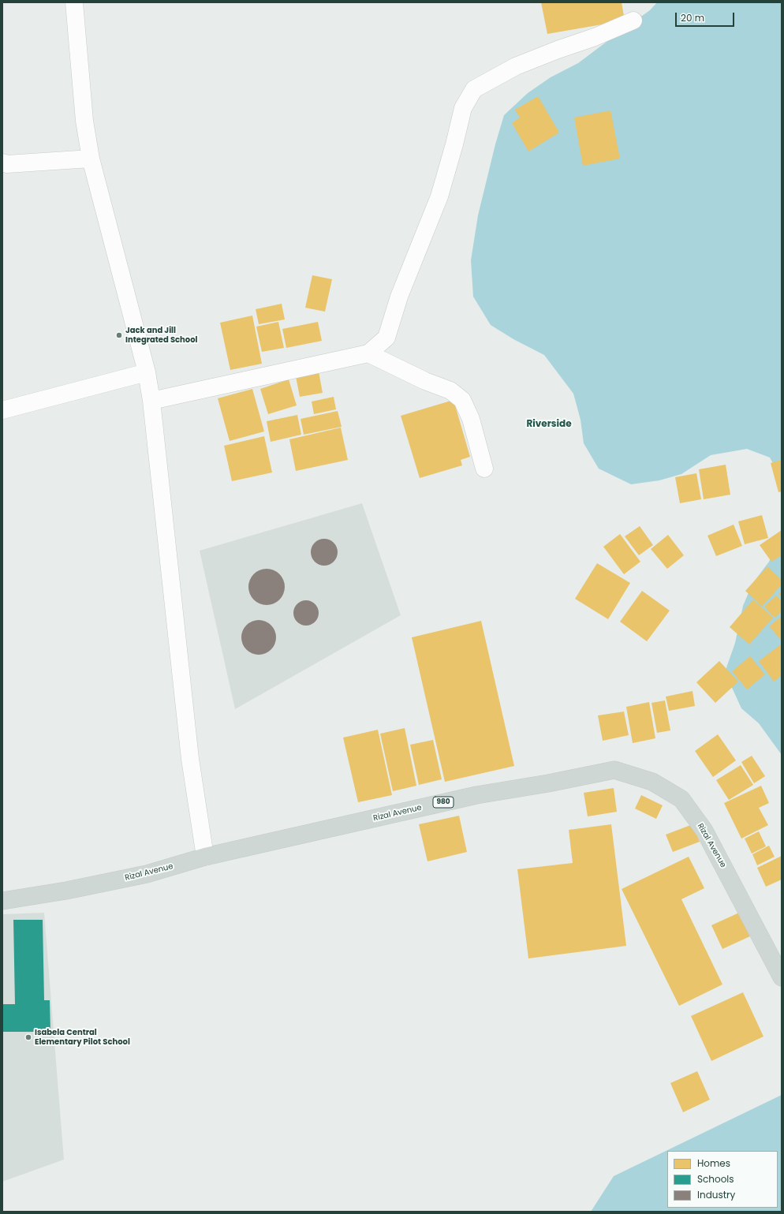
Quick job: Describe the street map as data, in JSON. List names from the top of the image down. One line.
{"streets":{"main road":["980","Rizal Avenue"]},"districts":["Riverside"],"places":["Jack and Jill Integrated School","Isabela Central Elementary Pilot School"],"legend":["Homes","Schools","Industry"],"scale_bar":"20 m"}
